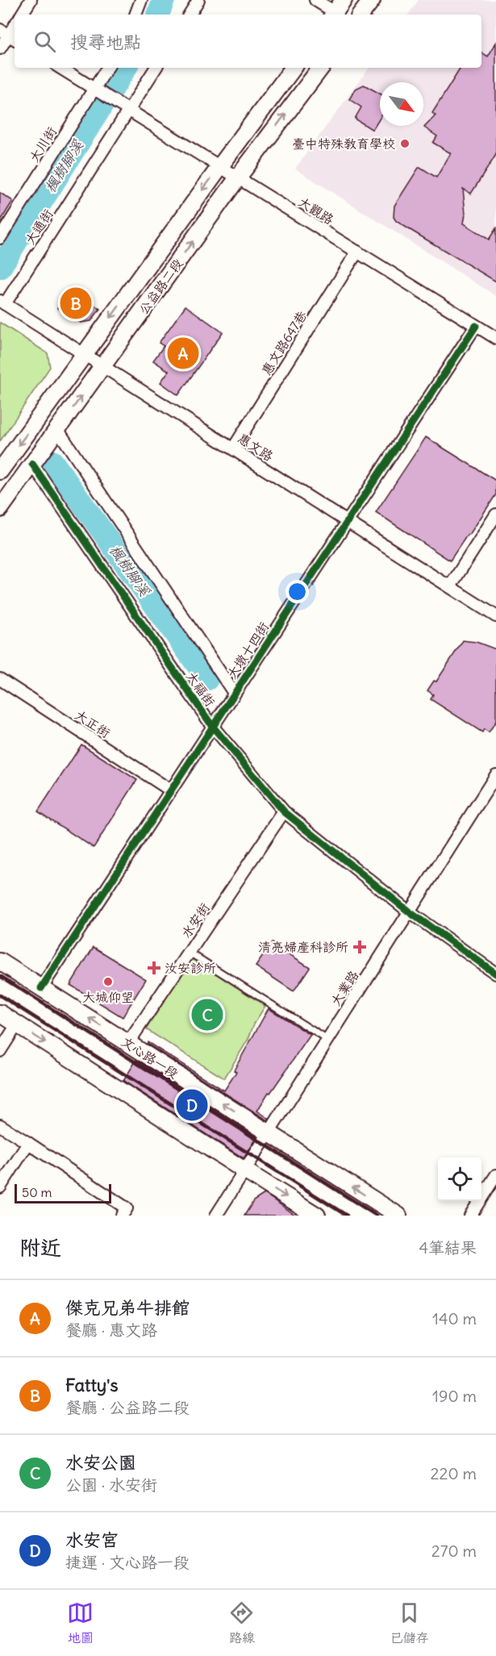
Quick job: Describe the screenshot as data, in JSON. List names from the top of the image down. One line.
{"streets":{"main road":["公益路二段","文心路一段"],"street":["大川街","大觀路","大通街","惠文路647巷","惠文路","大墩十四街","大福街","大正街","水安街","大業路"]},"crossings":[["大川街","大觀路"],["大觀路","大通街"],["大觀路","公益路二段"],["大觀路","惠文路647巷"],["大觀路","大墩十四街"],["大通街","惠文路"],["公益路二段","惠文路"],["公益路二段","大福街"],["惠文路647巷","惠文路"],["惠文路","大墩十四街"],["大墩十四街","大福街"],["大墩十四街","大正街"],["大墩十四街","文心路一段"],["大福街","水安街"],["大福街","大業路"],["水安街","文心路一段"],["大業路","文心路一段"]],"water":["楓樹腳溪"],"places":{"other":["臺中特殊教育學校","大城仰望"],"health":["清亮婦產科診所","汝安診所"]},"scale_bar":"50 m","north":"bottom right","page":{"search":"搜尋地點","pins":["B","A","C","D"],"scale":"50 m","heading":["附近","4筆結果"],"list":[{"mark":"A","name":"傑克兄弟牛排館","note":"餐廳 · 惠文路","value":"140 m"},{"mark":"B","name":"Fatty's","note":"餐廳 · 公益路二段","value":"190 m"},{"mark":"C","name":"水安公園","note":"公園 · 水安街","value":"220 m"},{"mark":"D","name":"水安宮","note":"捷運 · 文心路一段","value":"270 m"}],"nav":["地圖","路線","已儲存"]}}
